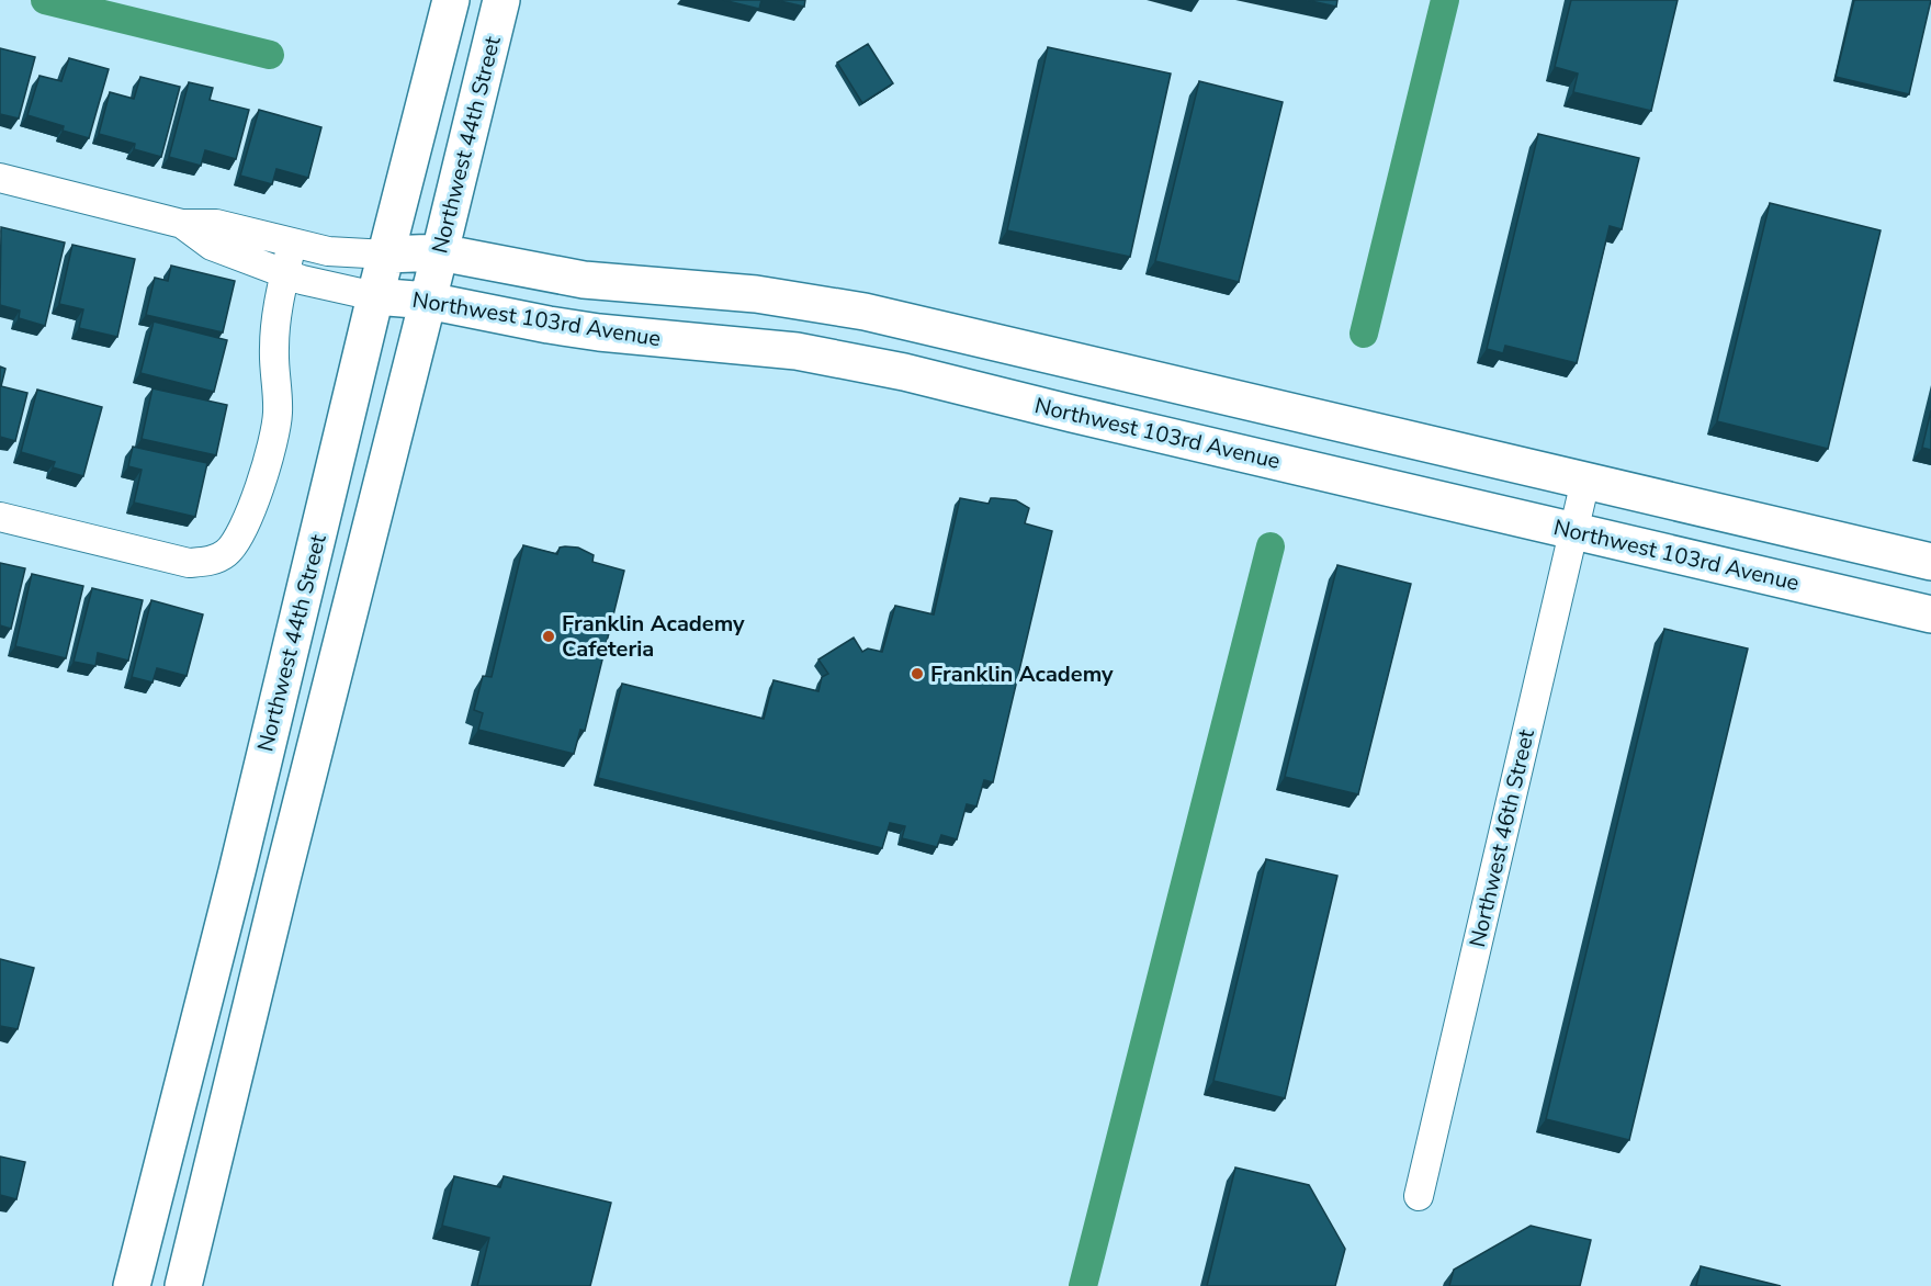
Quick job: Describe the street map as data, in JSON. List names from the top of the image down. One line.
{"streets":{"street":["Northwest 44th Street","Northwest 103rd Avenue","Northwest 46th Street"]},"crossings":[["Northwest 44th Street","Northwest 103rd Avenue"],["Northwest 103rd Avenue","Northwest 46th Street"]],"places":["Franklin Academy Cafeteria","Franklin Academy"]}
